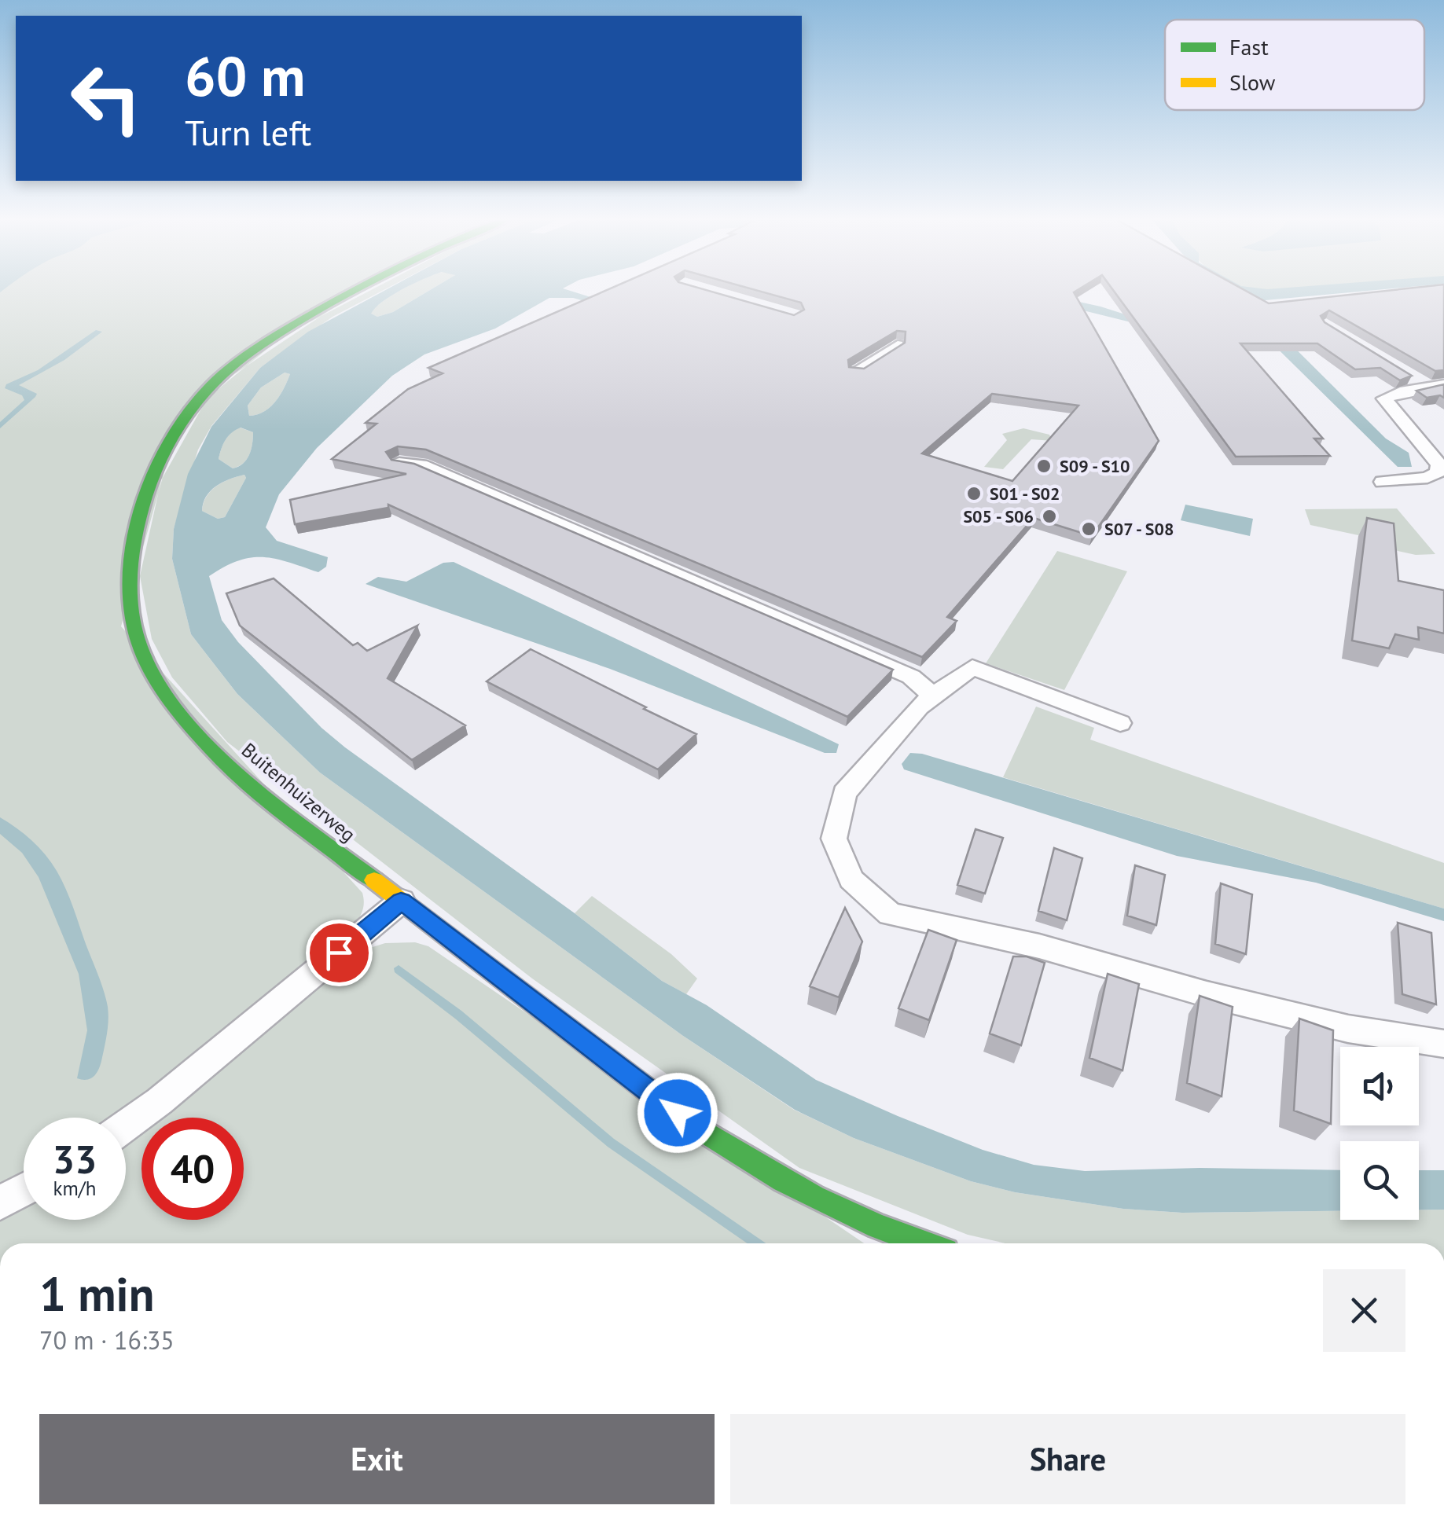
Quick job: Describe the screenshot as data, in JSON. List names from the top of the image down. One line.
{"streets":{"street":["Buitenhuizerweg"]},"places":["S09 - S10","S01 - S02","S05 - S06","S07 - S08"],"legend":["Fast","Slow"],"page":{"turn":["60 m","Turn left"],"speed":"33 km/h","limit":"40","heading":["1 min","70 m · 16:35"],"buttons":["Exit","Share"]}}
